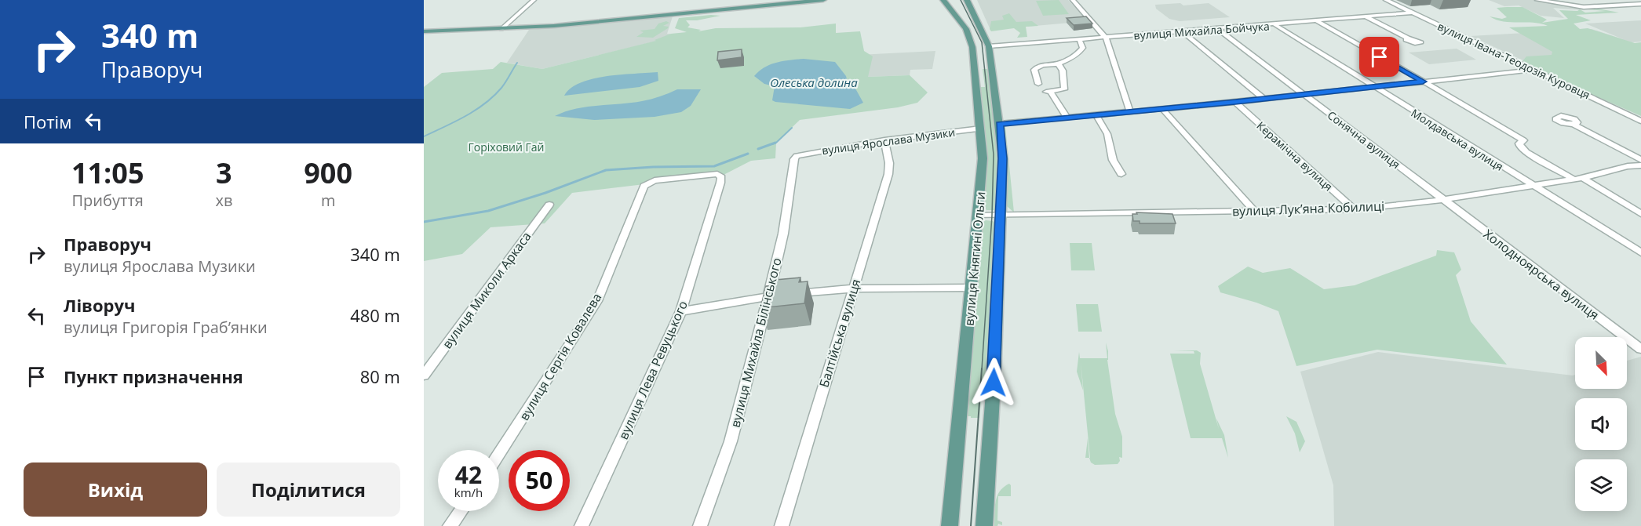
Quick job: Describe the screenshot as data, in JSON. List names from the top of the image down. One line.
{"streets":{"main road":["вулиця Княгині Ольги"],"street":["вулиця Михайла Бойчука","вулиця Івана-Теодозія Куровця","Сонячна вулиця","Молдавська вулиця","вулиця Ярослава Музики","Керамічна вулиця","вулиця Лукʼяна Кобилиці","Холодноярська вулиця","вулиця Миколи Аркаса","Балтійська вулиця","вулиця Михайла Білінського","вулиця Сергія Ковалева","вулиця Лева Ревуцького"]},"crossings":[["вулиця Михайла Бойчука","вулиця Івана-Теодозія Куровця"],["вулиця Михайла Бойчука","Сонячна вулиця"],["вулиця Михайла Бойчука","Молдавська вулиця"],["вулиця Михайла Бойчука","вулиця Княгині Ольги"],["Сонячна вулиця","вулиця Лукʼяна Кобилиці"],["Сонячна вулиця","Холодноярська вулиця"],["Молдавська вулиця","вулиця Лукʼяна Кобилиці"],["вулиця Ярослава Музики","вулиця Княгині Ольги"],["вулиця Ярослава Музики","Балтійська вулиця"],["вулиця Ярослава Музики","вулиця Михайла Білінського"],["Керамічна вулиця","вулиця Лукʼяна Кобилиці"],["вулиця Лукʼяна Кобилиці","вулиця Княгині Ольги"],["вулиця Лукʼяна Кобилиці","Холодноярська вулиця"],["вулиця Сергія Ковалева","вулиця Лева Ревуцького"]],"water":["Олеська долина"],"parks":["Горіховий Гай"],"north":"bottom right","page":{"turn":["340 m","Праворуч"],"then":"Потім","eta":["11:05","Прибуття","3","хв","900","m"],"list":[{"name":"Праворуч","note":"вулиця Ярослава Музики","value":"340 m"},{"name":"Ліворуч","note":"вулиця Григорія Грабʼянки","value":"480 m"},{"name":"Пункт призначення","value":"80 m"}],"speed":"42 km/h","limit":"50","buttons":["Вихід","Поділитися"]}}
